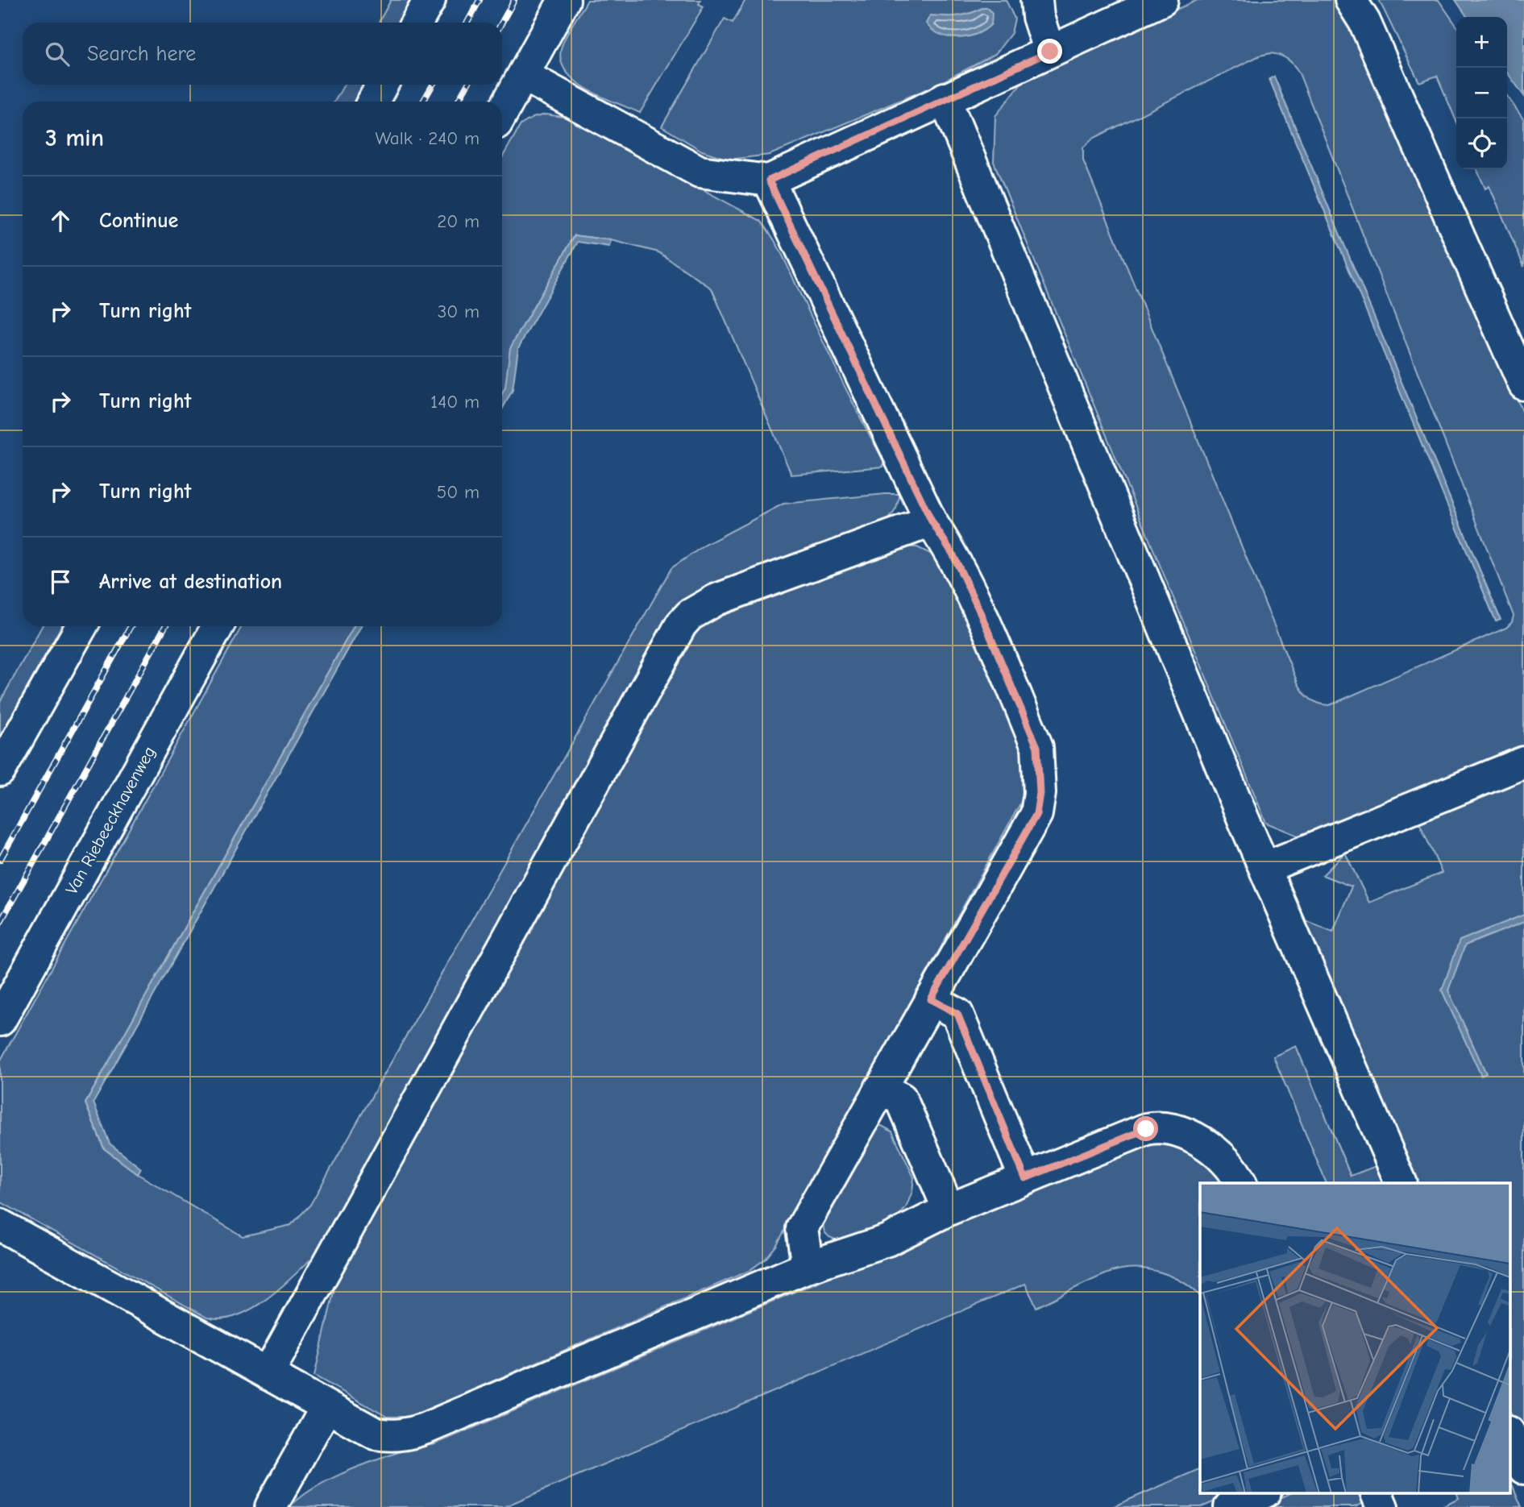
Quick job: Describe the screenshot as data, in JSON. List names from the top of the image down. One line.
{"streets":{"lane":["Van Riebeeckhavenweg"]},"page":{"map_buttons":["+","−"],"search":"Search here","heading":["3 min","Walk · 240 m"],"list":[["Continue","20 m"],["Turn right","30 m"],["Turn right","140 m"],["Turn right","50 m"],"Arrive at destination"]}}
